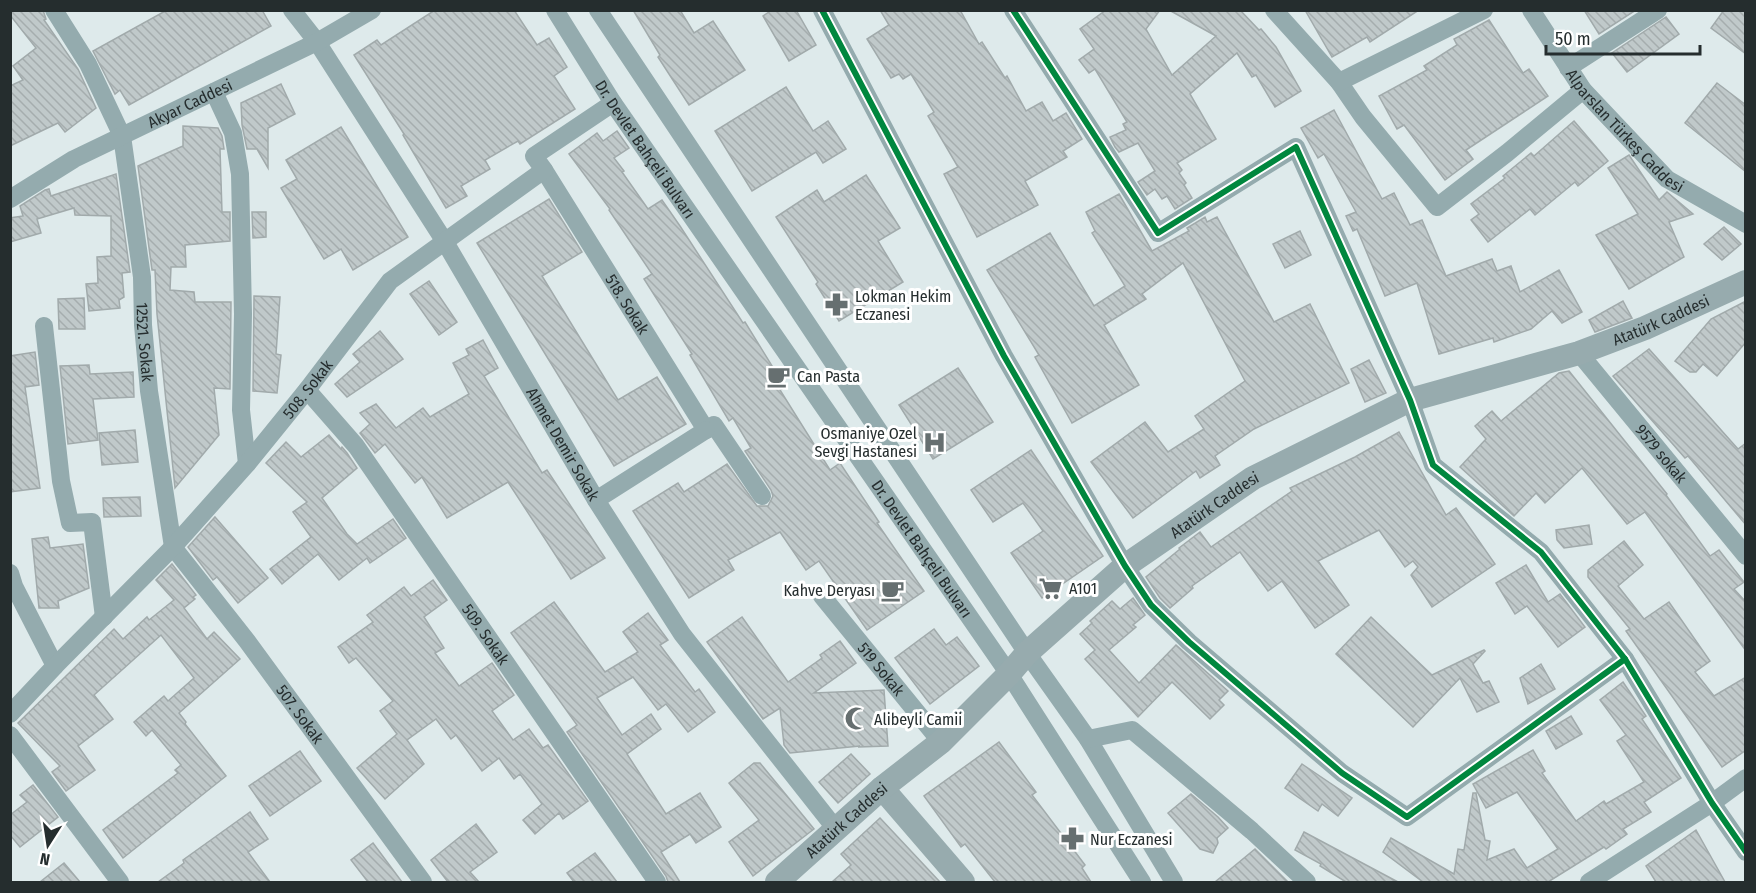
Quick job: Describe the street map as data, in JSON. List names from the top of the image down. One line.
{"streets":{"street":["Akyar Caddesi","Alparslan Türkeş Caddesi","Dr. Devlet Bahçeli Bulvarı","518. Sokak","Atatürk Caddesi","12521. Sokak","508. Sokak","Ahmet Demir Sokak","9579 sokak","509. Sokak","519 Sokak","507. Sokak"]},"crossings":[["Akyar Caddesi","12521. Sokak"],["Akyar Caddesi","Ahmet Demir Sokak"],["Dr. Devlet Bahçeli Bulvarı","Atatürk Caddesi"],["518. Sokak","508. Sokak"],["Atatürk Caddesi","Ahmet Demir Sokak"],["Atatürk Caddesi","9579 sokak"],["Atatürk Caddesi","519 Sokak"],["12521. Sokak","508. Sokak"],["12521. Sokak","507. Sokak"],["508. Sokak","Ahmet Demir Sokak"],["508. Sokak","509. Sokak"],["508. Sokak","507. Sokak"]],"places":{"pharmacy":["Lokman Hekim Eczanesi","Nur Eczanesi"],"cafe":["Can Pasta","Kahve Deryası"],"hospital":["Osmaniye Ozel Sevgi Hastanesi"],"supermarket":["A101"],"mosque":["Alibeyli Camii"]},"scale_bar":"50 m","north":"bottom"}
